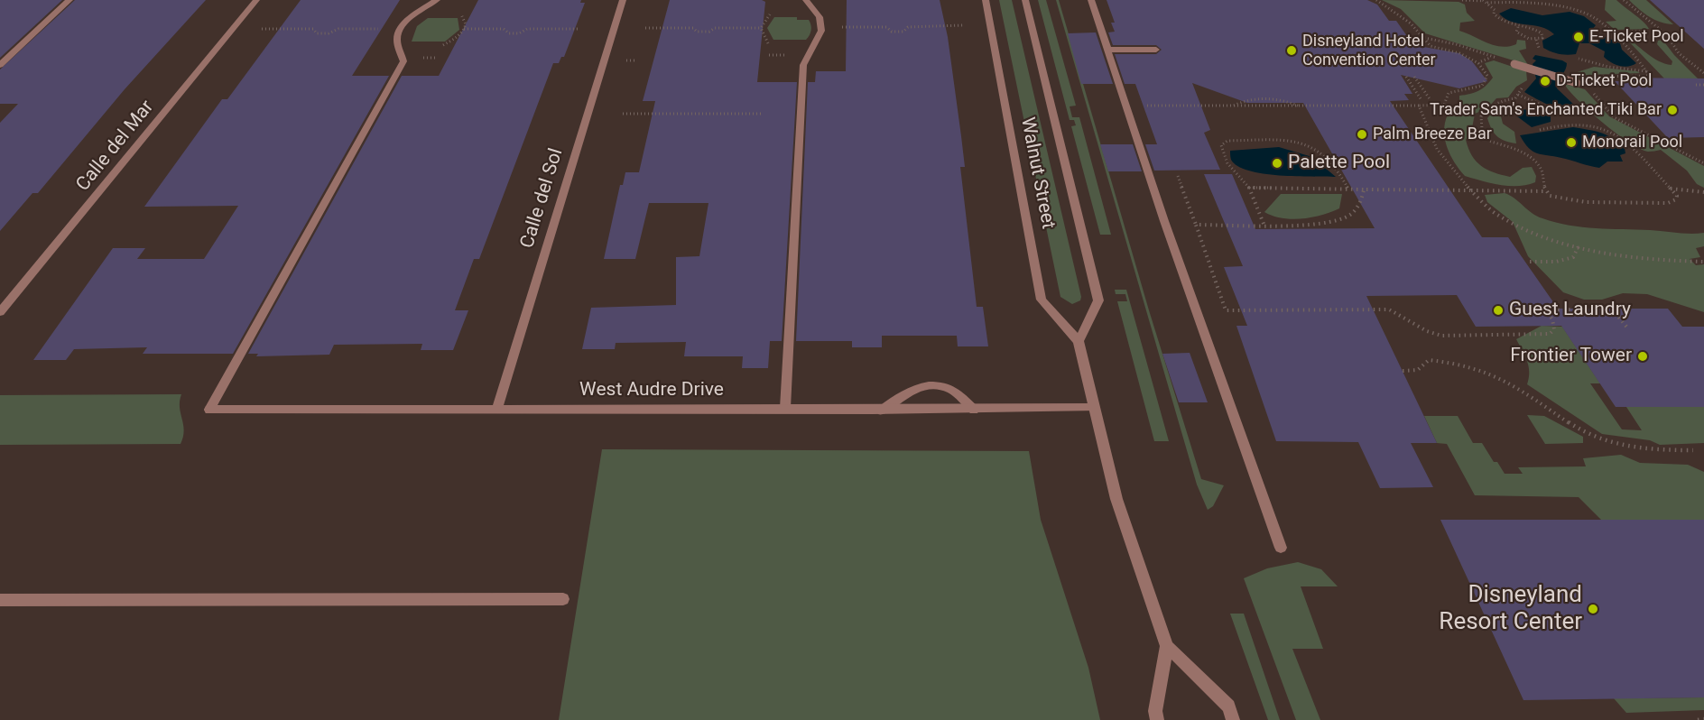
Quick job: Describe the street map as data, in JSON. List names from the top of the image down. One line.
{"streets":{"street":["Calle del Mar","Walnut Street","Calle del Sol","West Audre Drive"]},"crossings":[["Walnut Street","West Audre Drive"],["Calle del Sol","West Audre Drive"]],"places":["E-Ticket Pool","Disneyland Hotel Convention Center","D-Ticket Pool","Trader Sam's Enchanted Tiki Bar","Palm Breeze Bar","Monorail Pool","Palette Pool","Guest Laundry","Frontier Tower","Disneyland Resort Center"]}
